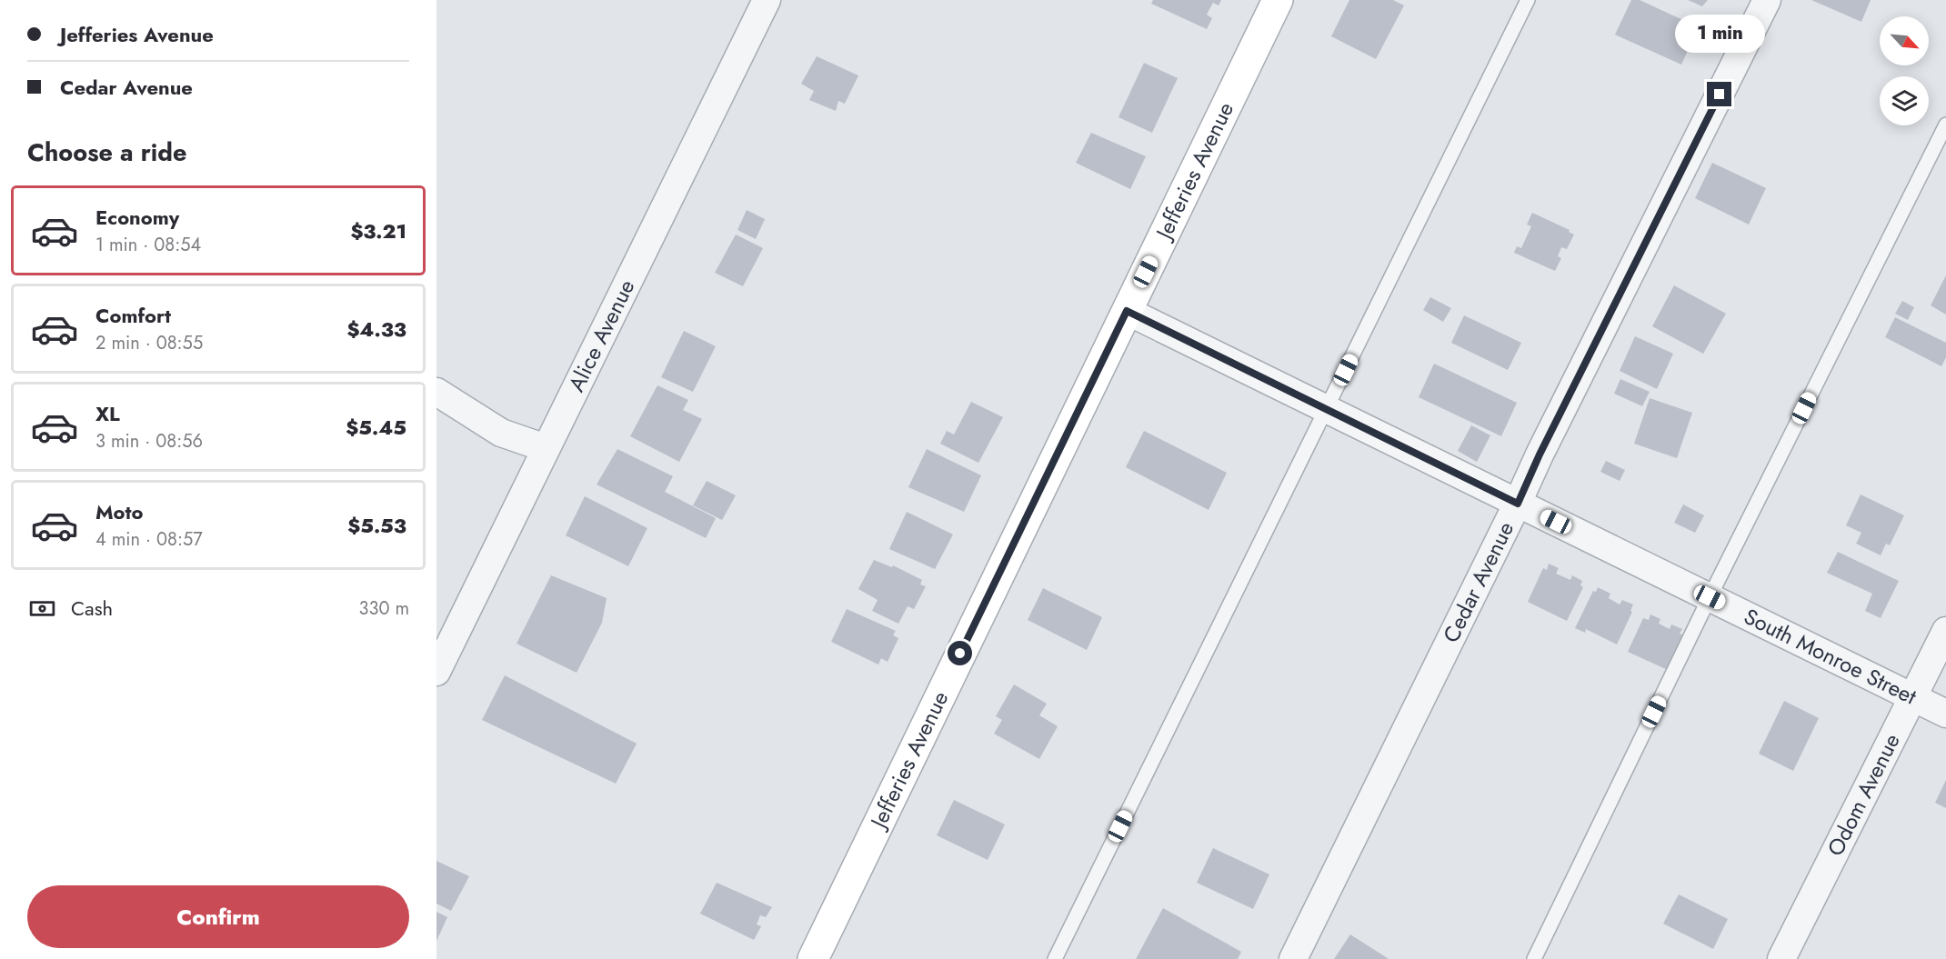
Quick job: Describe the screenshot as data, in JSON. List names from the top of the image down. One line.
{"streets":{"street":["Jefferies Avenue","Alice Avenue","Cedar Avenue","South Monroe Street","Odom Avenue"]},"crossings":[["Jefferies Avenue","South Monroe Street"],["Cedar Avenue","South Monroe Street"],["South Monroe Street","Odom Avenue"]],"north":"bottom right","page":{"banner":["Jefferies Avenue","Cedar Avenue"],"bubble":"1 min","heading":"Choose a ride","list":[{"name":"Economy","note":"1 min · 08:54","value":"$3.21"},{"name":"Comfort","note":"2 min · 08:55","value":"$4.33"},{"name":"XL","note":"3 min · 08:56","value":"$5.45"},{"name":"Moto","note":"4 min · 08:57","value":"$5.53"}],"pay":["Cash","330 m"],"buttons":"Confirm"}}
